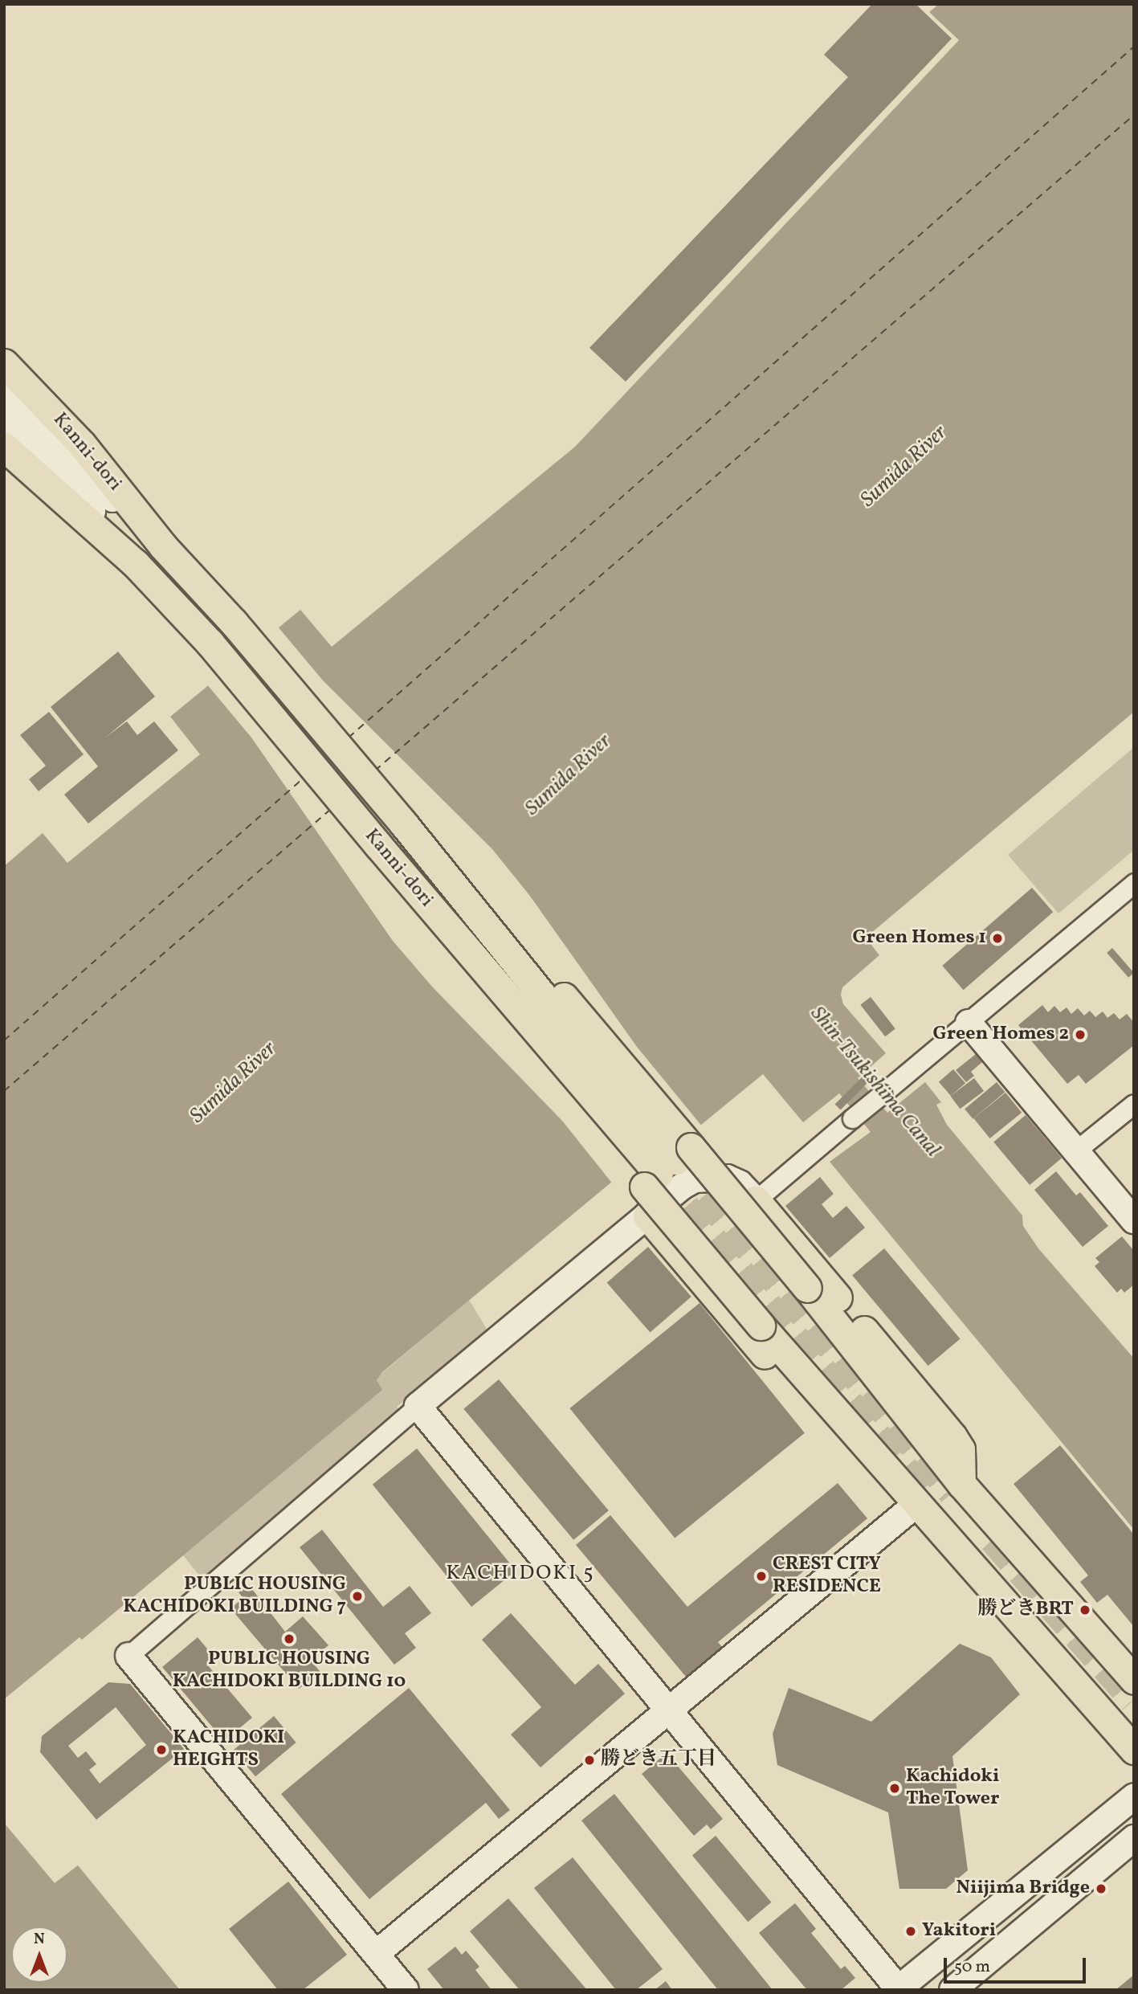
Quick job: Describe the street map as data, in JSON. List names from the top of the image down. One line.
{"streets":{"main road":["Kanni-dori"]},"districts":["KACHIDOKI 5"],"water":["Sumida River","Shin-Tsukishima Canal"],"places":["Green Homes 1","Green Homes 2","CREST CITY RESIDENCE","PUBLIC HOUSING KACHIDOKI BUILDING 7","勝どきBRT","PUBLIC HOUSING KACHIDOKI BUILDING 10","KACHIDOKI HEIGHTS","勝どき五丁目","Kachidoki The Tower","Niijima Bridge","Yakitori"],"scale_bar":"50 m","north":"top"}
